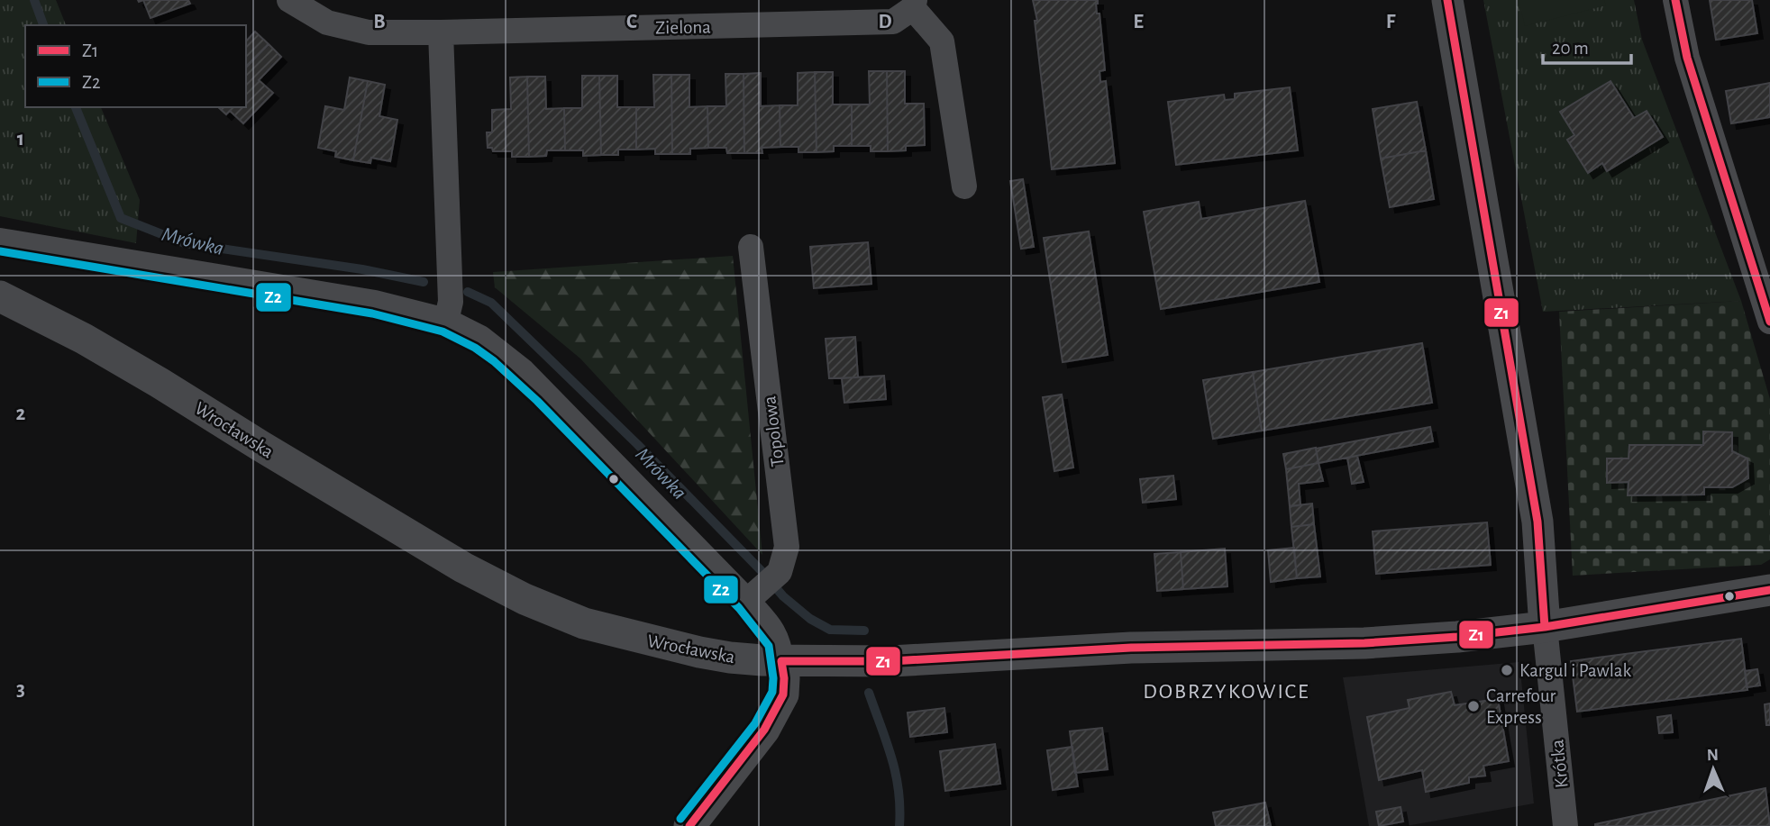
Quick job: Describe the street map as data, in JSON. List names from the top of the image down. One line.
{"streets":{"street":["Zielona","Wrocławska","Topolowa","Krótka"]},"crossings":[["Wrocławska","Krótka"]],"districts":["DOBRZYKOWICE"],"water":["Mrówka"],"places":["Kargul i Pawlak","Carrefour Express"],"lines":["transit line Z1","transit line Z2"],"legend":["Z1","Z2"],"scale_bar":"20 m","north":"top","grid":{"columns":["B","C","D","E","F"],"rows":["1","2","3"]}}
